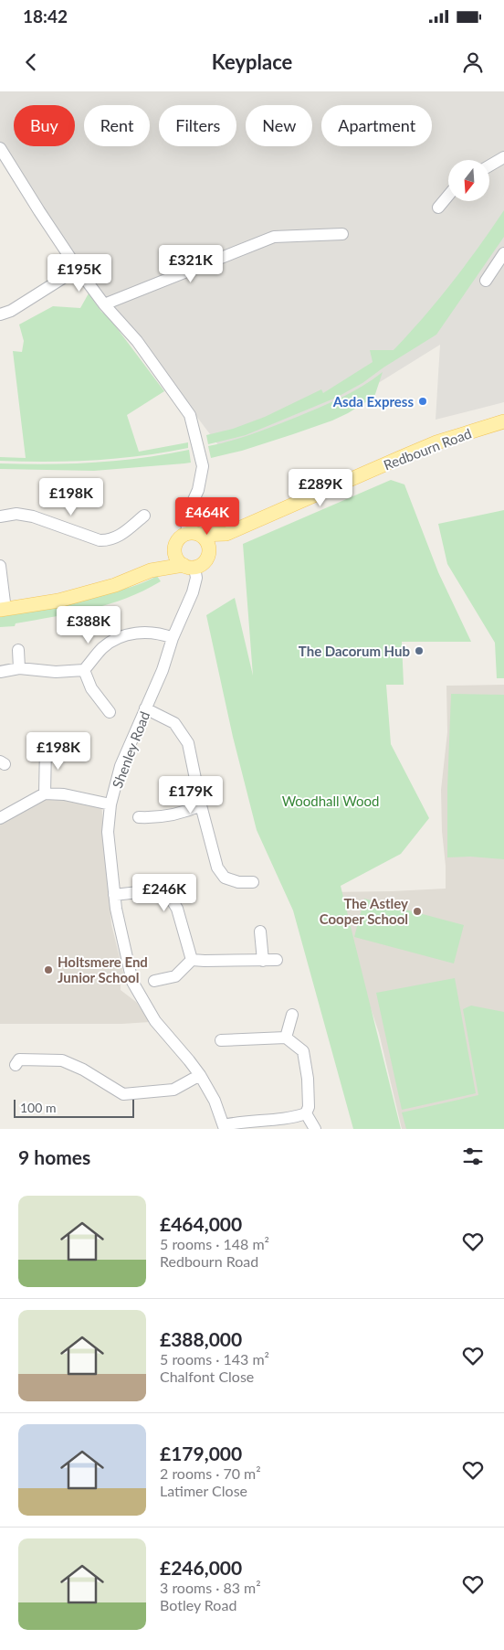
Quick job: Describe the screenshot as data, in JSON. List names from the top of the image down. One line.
{"streets":{"main road":["Redbourn Road"],"street":["Shenley Road"]},"crossings":[["Redbourn Road","Shenley Road"]],"parks":["Woodhall Wood"],"places":["Asda Express","The Dacorum Hub","The Astley Cooper School","Holtsmere End Junior School"],"scale_bar":"100 m","north":"bottom","page":{"status":"18:42","header":"Keyplace","chip":["Buy","Rent","Filters","New","Apartment"],"price":["£321K","£195K","£289K","£198K","£464K","£388K","£198K","£179K","£246K"],"scale":"100 m","heading":"9 homes","list":[{"name":"£464,000","note":"5 rooms · 148 m² · Redbourn Road"},{"name":"£388,000","note":"5 rooms · 143 m² · Chalfont Close"},{"name":"£179,000","note":"2 rooms · 70 m² · Latimer Close"},{"name":"£246,000","note":"3 rooms · 83 m² · Botley Road"}]}}
